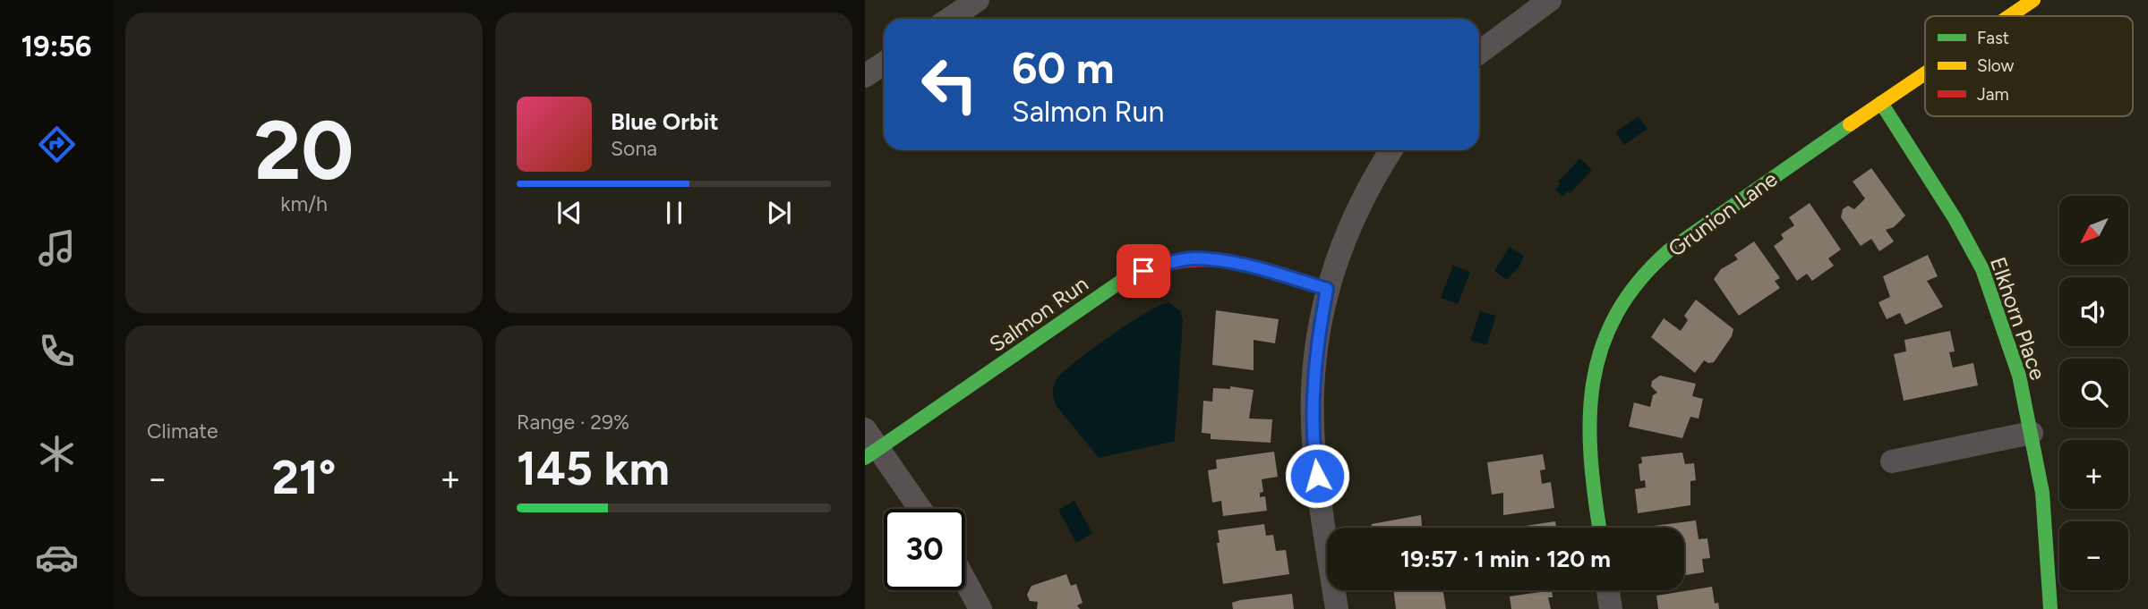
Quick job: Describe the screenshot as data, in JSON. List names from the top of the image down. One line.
{"streets":{"street":["Grunion Lane","Salmon Run","Elkhorn Place"]},"crossings":[["Grunion Lane","Elkhorn Place"]],"legend":["Fast","Slow","Jam"],"north":"bottom left","page":{"tabs":"19:56","tile":[["20","km/h"],"Climate",["Range · 29%","145 km"]],"turn":["60 m","Salmon Run"],"song":["Blue Orbit","Sona"],"map_buttons":["+","−"],"heat":["−","21°","+"],"limit":"30","trip":"19:57 · 1 min · 120 m"}}
